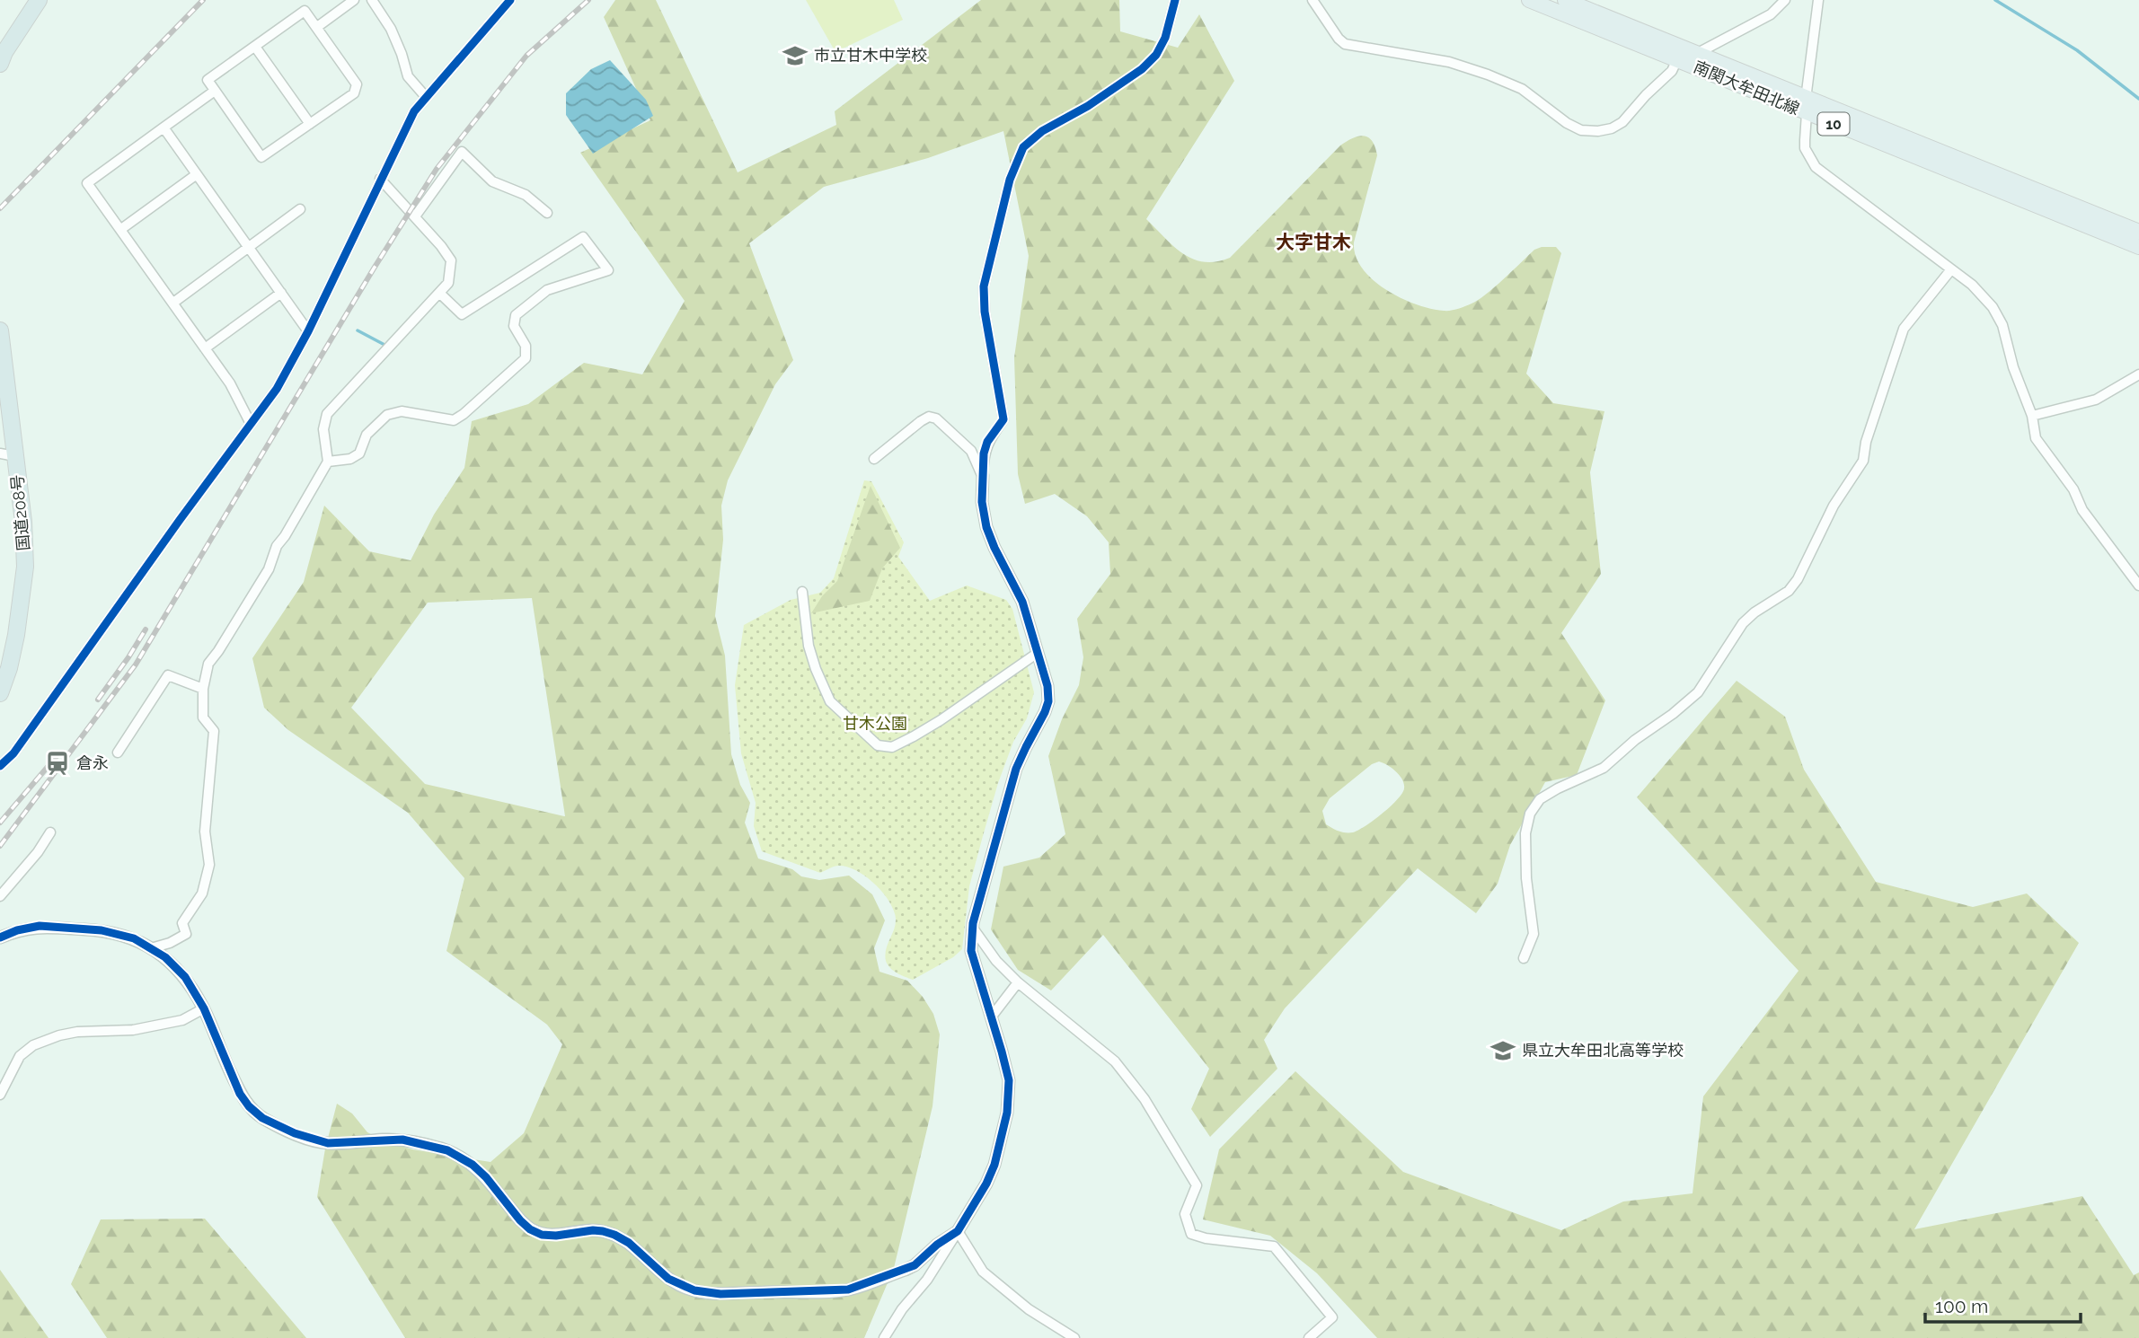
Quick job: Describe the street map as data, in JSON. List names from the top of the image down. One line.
{"streets":{"highway":["国道208号"],"main road":["南関大牟田北線","10"]},"districts":["大字甘木"],"parks":["甘木公園"],"places":{"school or university":["市立甘木中学校","県立大牟田北高等学校"],"station":["倉永"]},"scale_bar":"100 m"}
